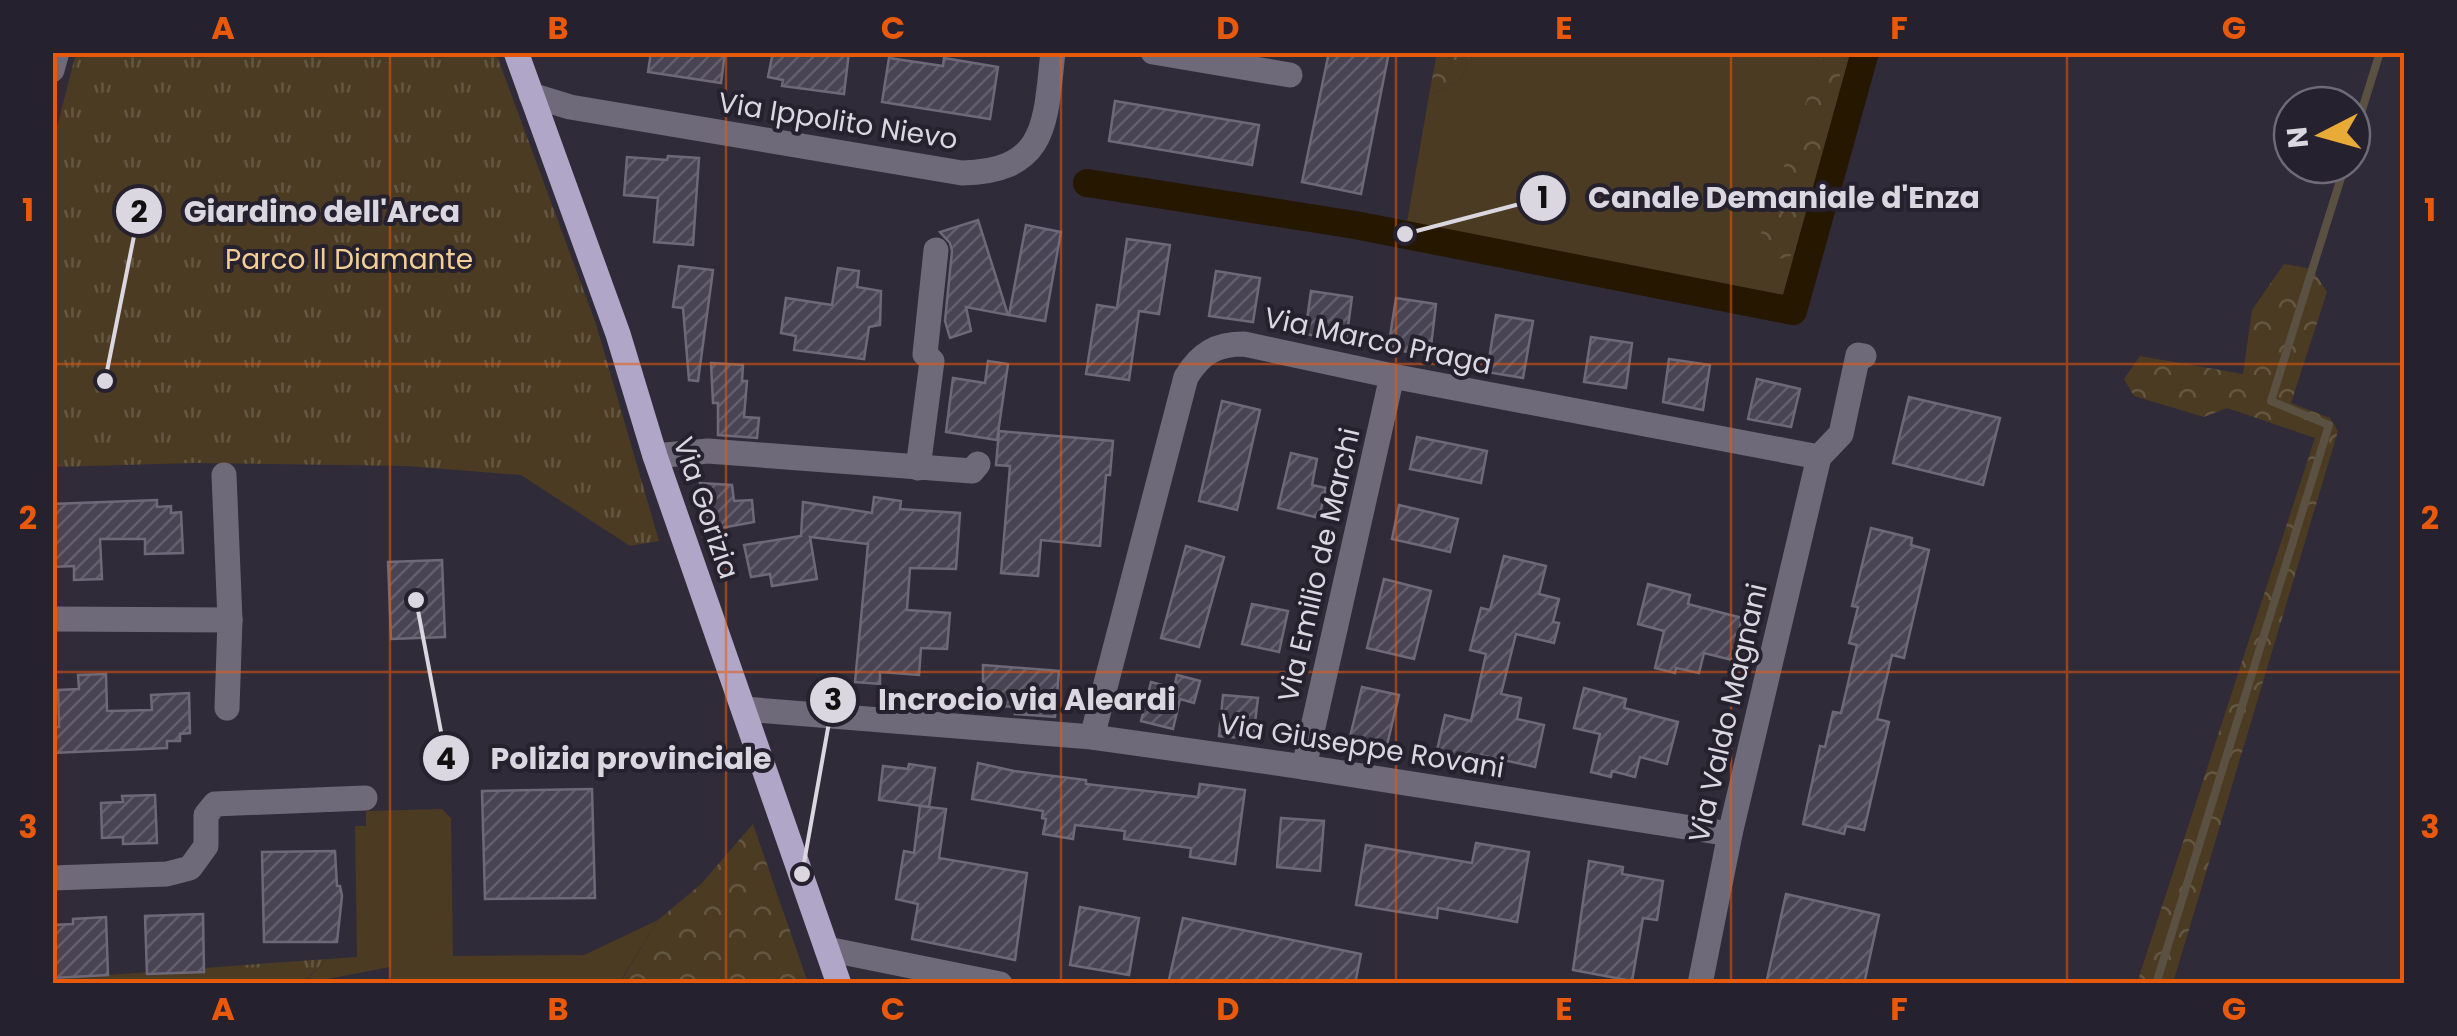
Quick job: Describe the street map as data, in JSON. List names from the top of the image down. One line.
{"streets":{"main road":["Via Gorizia"],"street":["Via Ippolito Nievo","Via Marco Praga","Via Emilio de Marchi","Via Valdo Magnani","Via Giuseppe Rovani"]},"crossings":[["Via Ippolito Nievo","Via Gorizia"],["Via Marco Praga","Via Emilio de Marchi"],["Via Marco Praga","Via Valdo Magnani"],["Via Marco Praga","Via Giuseppe Rovani"],["Via Gorizia","Via Giuseppe Rovani"],["Via Emilio de Marchi","Via Giuseppe Rovani"],["Via Valdo Magnani","Via Giuseppe Rovani"]],"parks":["Parco Il Diamante"],"places":["Canale Demaniale d'Enza","Giardino dell'Arca","Polizia provinciale","Incrocio via Aleardi"],"north":"left","grid":{"columns":["A","B","C","D","E","F","G"],"rows":["1","2","3"]}}
